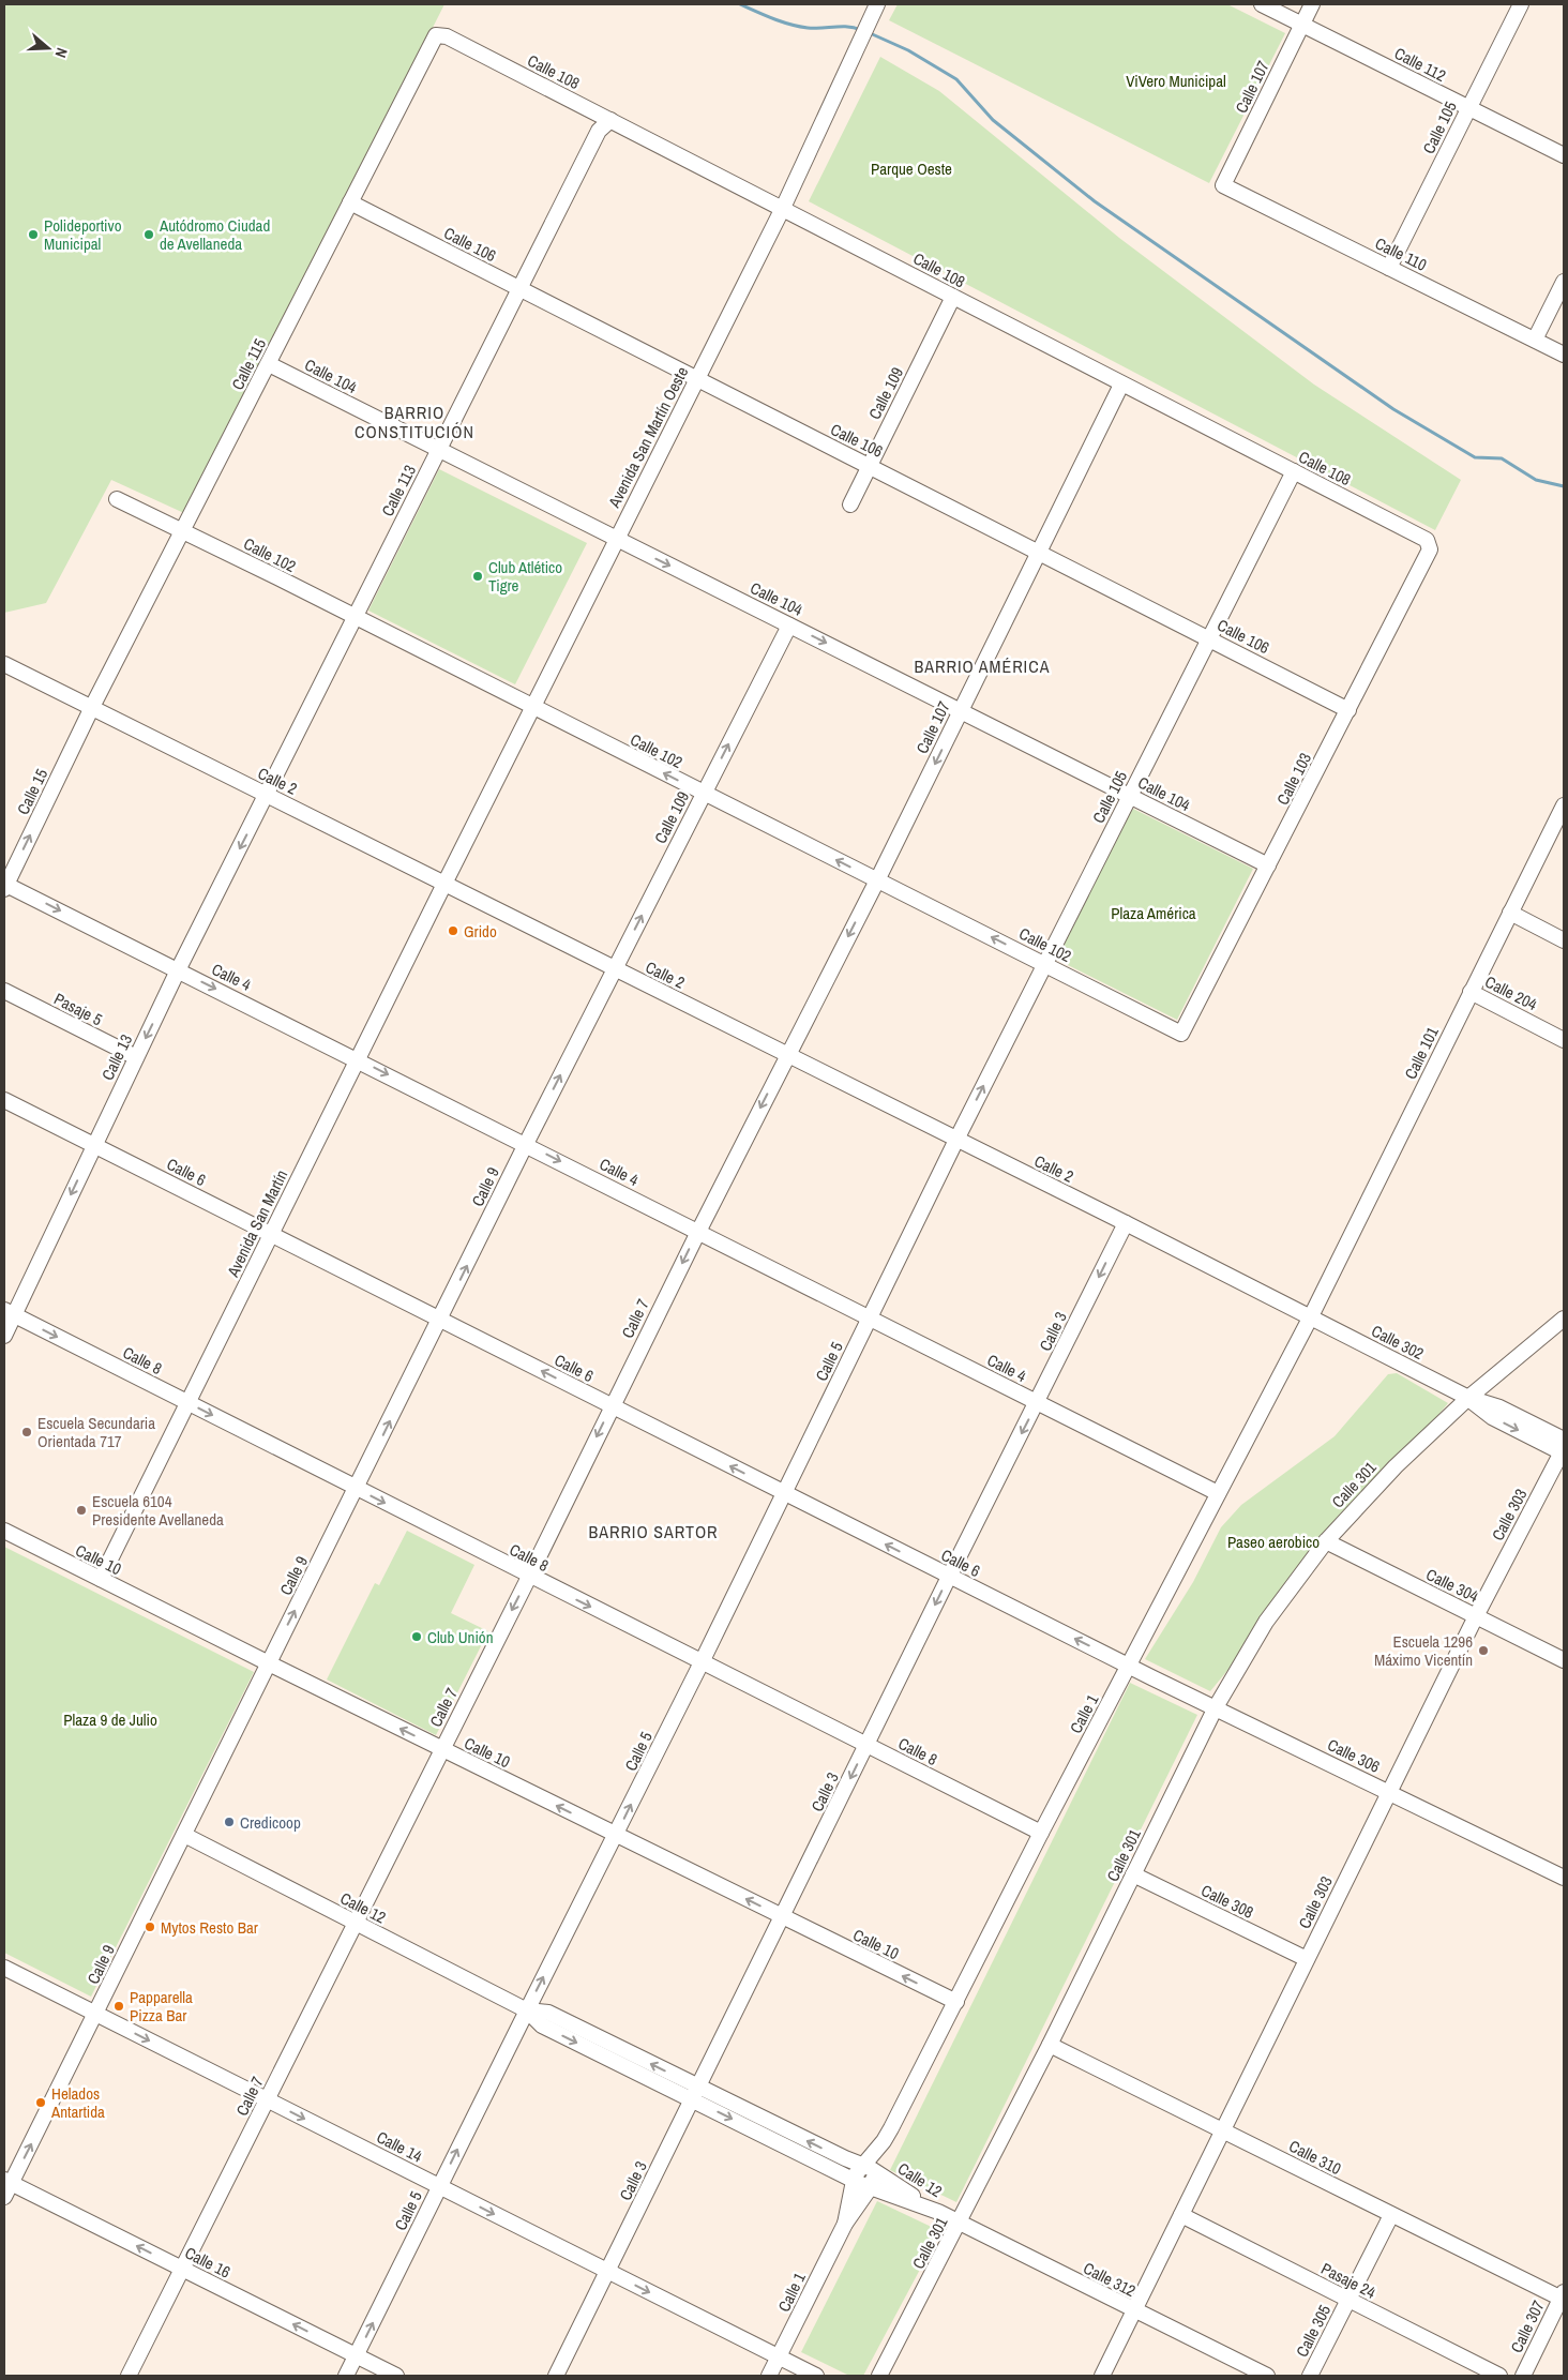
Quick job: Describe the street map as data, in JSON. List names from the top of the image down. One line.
{"streets":{"street":["Calle 112","Calle 108","Calle 107","Calle 105","Calle 106","Calle 110","Calle 115","Calle 104","Calle 109","Avenida San Martín Oeste","Calle 113","Calle 102","Calle 103","Calle 2","Calle 15","Calle 4","Calle 204","Pasaje 5","Calle 101","Calle 13","Calle 6","Calle 9","Avenida San Martín","Calle 7","Calle 3","Calle 302","Calle 8","Calle 5","Calle 301","Calle 303","Calle 10","Calle 304","Calle 1","Calle 306","Calle 308","Calle 12","Calle 14","Calle 310","Calle 16","Calle 312","Pasaje 24","Calle 307","Calle 305"]},"crossings":[["Calle 112","Calle 107"],["Calle 112","Calle 105"],["Calle 108","Calle 107"],["Calle 108","Calle 105"],["Calle 108","Calle 115"],["Calle 108","Calle 109"],["Calle 108","Avenida San Martín Oeste"],["Calle 108","Calle 113"],["Calle 108","Calle 103"],["Calle 107","Calle 106"],["Calle 107","Calle 110"],["Calle 107","Calle 104"],["Calle 107","Calle 102"],["Calle 107","Calle 2"],["Calle 107","Calle 7"],["Calle 105","Calle 106"],["Calle 105","Calle 110"],["Calle 105","Calle 104"],["Calle 105","Calle 102"],["Calle 105","Calle 2"],["Calle 105","Calle 5"],["Calle 106","Calle 115"],["Calle 106","Calle 109"],["Calle 106","Avenida San Martín Oeste"],["Calle 106","Calle 113"],["Calle 106","Calle 103"],["Calle 115","Calle 104"],["Calle 115","Calle 102"],["Calle 115","Calle 2"],["Calle 115","Calle 15"],["Calle 104","Calle 109"],["Calle 104","Avenida San Martín Oeste"],["Calle 104","Calle 113"],["Calle 104","Calle 103"],["Calle 109","Calle 102"],["Calle 109","Calle 2"],["Calle 109","Calle 9"],["Avenida San Martín Oeste","Calle 102"],["Avenida San Martín Oeste","Calle 2"],["Avenida San Martín Oeste","Avenida San Martín"],["Calle 113","Calle 102"],["Calle 113","Calle 2"],["Calle 113","Calle 13"],["Calle 102","Calle 103"],["Calle 2","Calle 15"],["Calle 2","Calle 101"],["Calle 2","Calle 13"],["Calle 2","Calle 9"],["Calle 2","Avenida San Martín"],["Calle 2","Calle 7"],["Calle 2","Calle 3"],["Calle 2","Calle 302"],["Calle 2","Calle 5"],["Calle 2","Calle 1"],["Calle 15","Calle 4"],["Calle 4","Calle 13"],["Calle 4","Calle 9"],["Calle 4","Avenida San Martín"],["Calle 4","Calle 7"],["Calle 4","Calle 3"],["Calle 4","Calle 5"],["Calle 4","Calle 1"],["Calle 204","Calle 101"],["Pasaje 5","Calle 13"],["Calle 101","Calle 302"],["Calle 101","Calle 1"],["Calle 13","Calle 6"],["Calle 13","Calle 8"],["Calle 6","Calle 9"],["Calle 6","Avenida San Martín"],["Calle 6","Calle 7"],["Calle 6","Calle 3"],["Calle 6","Calle 5"],["Calle 6","Calle 1"],["Calle 6","Calle 306"],["Calle 9","Calle 8"],["Calle 9","Calle 10"],["Calle 9","Calle 12"],["Calle 9","Calle 14"],["Calle 9","Calle 16"],["Avenida San Martín","Calle 8"],["Avenida San Martín","Calle 10"],["Calle 7","Calle 8"],["Calle 7","Calle 10"],["Calle 7","Calle 12"],["Calle 7","Calle 14"],["Calle 7","Calle 16"],["Calle 3","Calle 8"],["Calle 3","Calle 10"],["Calle 3","Calle 12"],["Calle 3","Calle 14"],["Calle 302","Calle 301"],["Calle 302","Calle 303"],["Calle 302","Calle 1"],["Calle 8","Calle 5"],["Calle 8","Calle 1"],["Calle 5","Calle 10"],["Calle 5","Calle 12"],["Calle 5","Calle 14"],["Calle 5","Calle 16"],["Calle 301","Calle 304"],["Calle 301","Calle 306"],["Calle 301","Calle 308"],["Calle 301","Calle 310"],["Calle 301","Calle 312"],["Calle 303","Calle 304"],["Calle 303","Calle 306"],["Calle 303","Calle 308"],["Calle 303","Calle 310"],["Calle 303","Calle 312"],["Calle 303","Pasaje 24"],["Calle 10","Calle 1"],["Calle 1","Calle 306"],["Calle 1","Calle 12"],["Calle 1","Calle 14"],["Calle 12","Calle 312"],["Calle 310","Calle 307"],["Calle 310","Calle 305"],["Pasaje 24","Calle 305"]],"one_way":["Calle 107","Calle 109","Calle 102","Calle 15","Calle 4","Calle 13","Calle 6","Calle 9","Calle 7","Calle 3","Calle 8","Calle 5","Calle 10","Calle 14","Calle 16"],"districts":["BARRIO CONSTITUCIÓN","BARRIO AMÉRICA","BARRIO SARTOR"],"parks":["ViVero Municipal","Parque Oeste","Plaza América","Paseo aerobico","Plaza 9 de Julio"],"places":["Polideportivo Municipal","Autódromo Ciudad de Avellaneda","Club Atlético Tigre","Grido","Escuela Secundaria Orientada 717","Escuela 6104 Presidente Avellaneda","Club Unión","Escuela 1296 Máximo Vicentín","Credicoop","Mytos Resto Bar","Papparella Pizza Bar","Helados Antartida"],"north":"right"}
